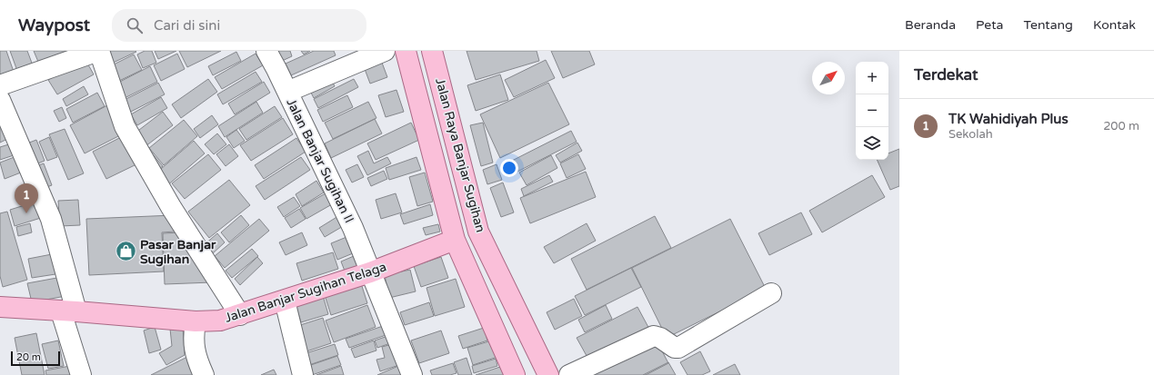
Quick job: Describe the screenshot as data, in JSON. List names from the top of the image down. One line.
{"streets":{"main road":["Jalan Raya Banjar Sugihan","Jalan Banjar Sugihan Telaga"],"street":["Jalan Banjar Sugihan II"]},"crossings":[["Jalan Raya Banjar Sugihan","Jalan Banjar Sugihan Telaga"],["Jalan Banjar Sugihan II","Jalan Banjar Sugihan Telaga"]],"places":{"shop":["Pasar Banjar Sugihan"]},"scale_bar":"20 m","north":"top right","page":{"header":"Waypost","search":"Cari di sini","nav":["Beranda","Peta","Tentang","Kontak"],"heading":"Terdekat","map_buttons":["+","−"],"list":[{"mark":"1","name":"TK Wahidiyah Plus","note":"Sekolah","value":"200 m"}],"pins":"1","scale":"20 m"}}
